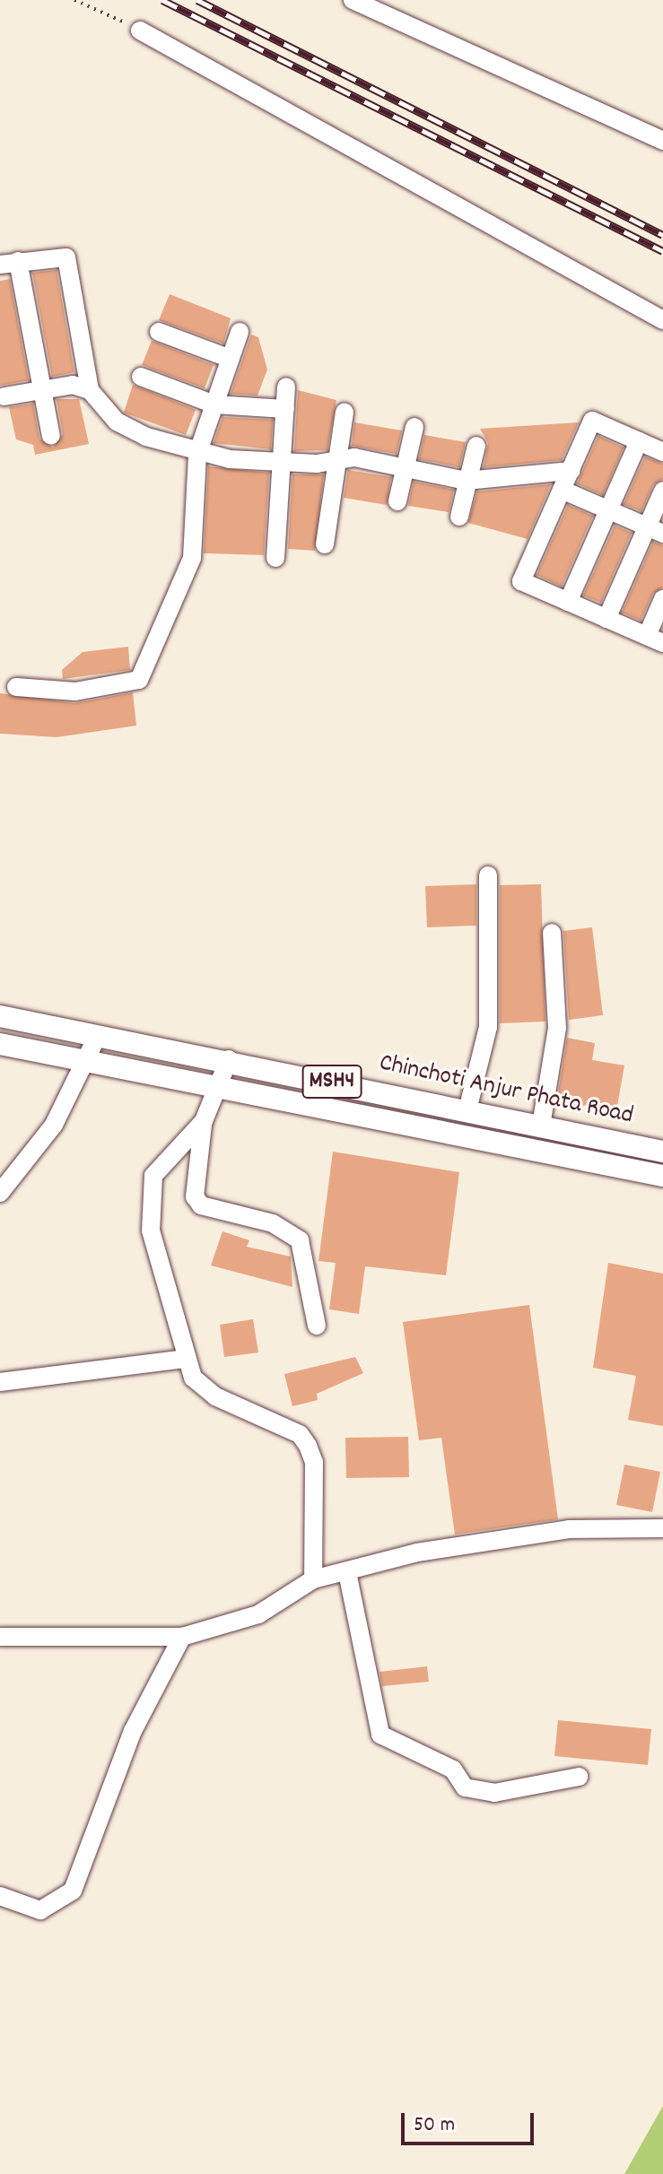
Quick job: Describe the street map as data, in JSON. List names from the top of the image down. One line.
{"streets":{"main road":["MSH4","Chinchoti Anjur Phata Road"]},"scale_bar":"50 m"}
